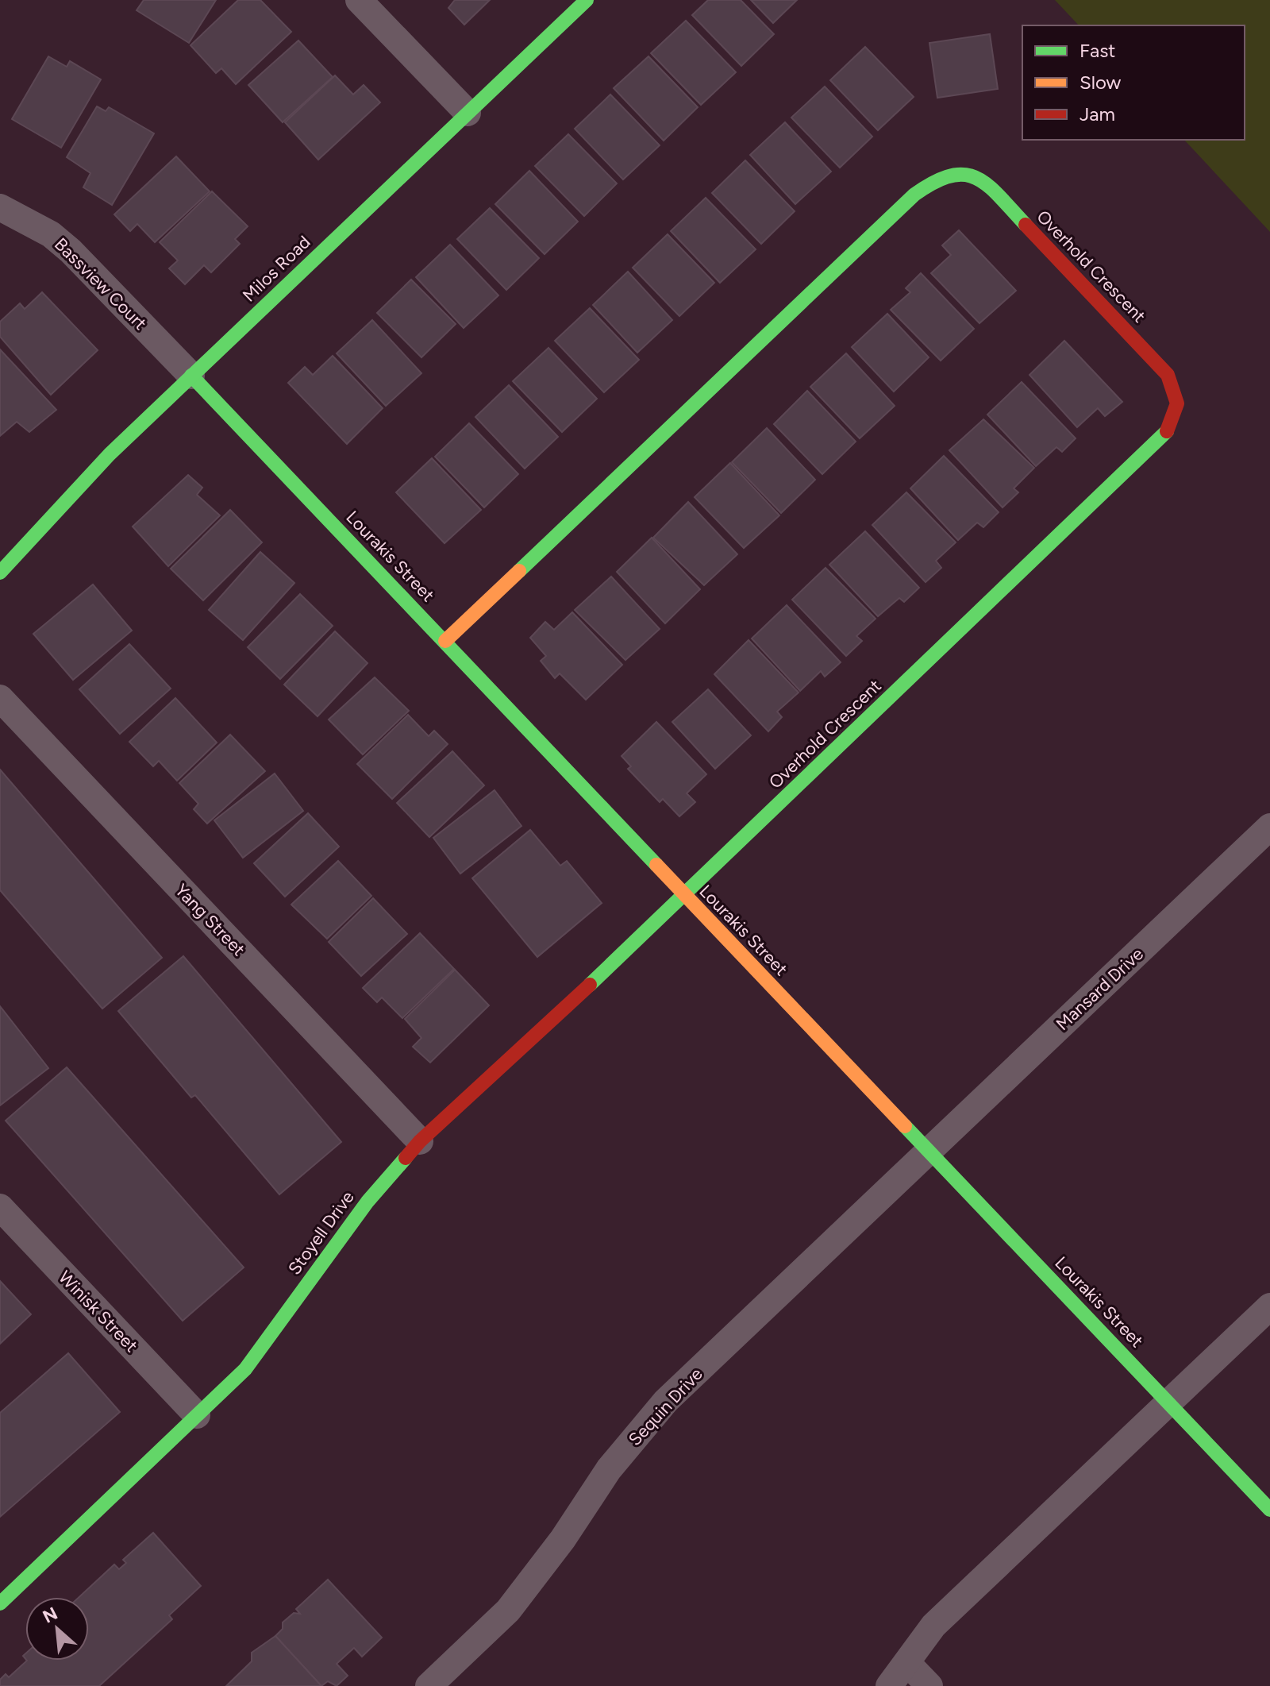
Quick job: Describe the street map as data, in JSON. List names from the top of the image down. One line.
{"streets":{"street":["Overhold Crescent","Milos Road","Bassview Court","Lourakis Street","Yang Street","Mansard Drive","Stoyell Drive","Winisk Street","Sequin Drive"]},"crossings":[["Overhold Crescent","Lourakis Street"],["Overhold Crescent","Stoyell Drive"],["Milos Road","Bassview Court"],["Milos Road","Lourakis Street"],["Bassview Court","Lourakis Street"],["Lourakis Street","Mansard Drive"],["Lourakis Street","Stoyell Drive"],["Lourakis Street","Sequin Drive"],["Yang Street","Stoyell Drive"],["Mansard Drive","Sequin Drive"],["Stoyell Drive","Winisk Street"]],"legend":["Fast","Slow","Jam"],"north":"top left"}
